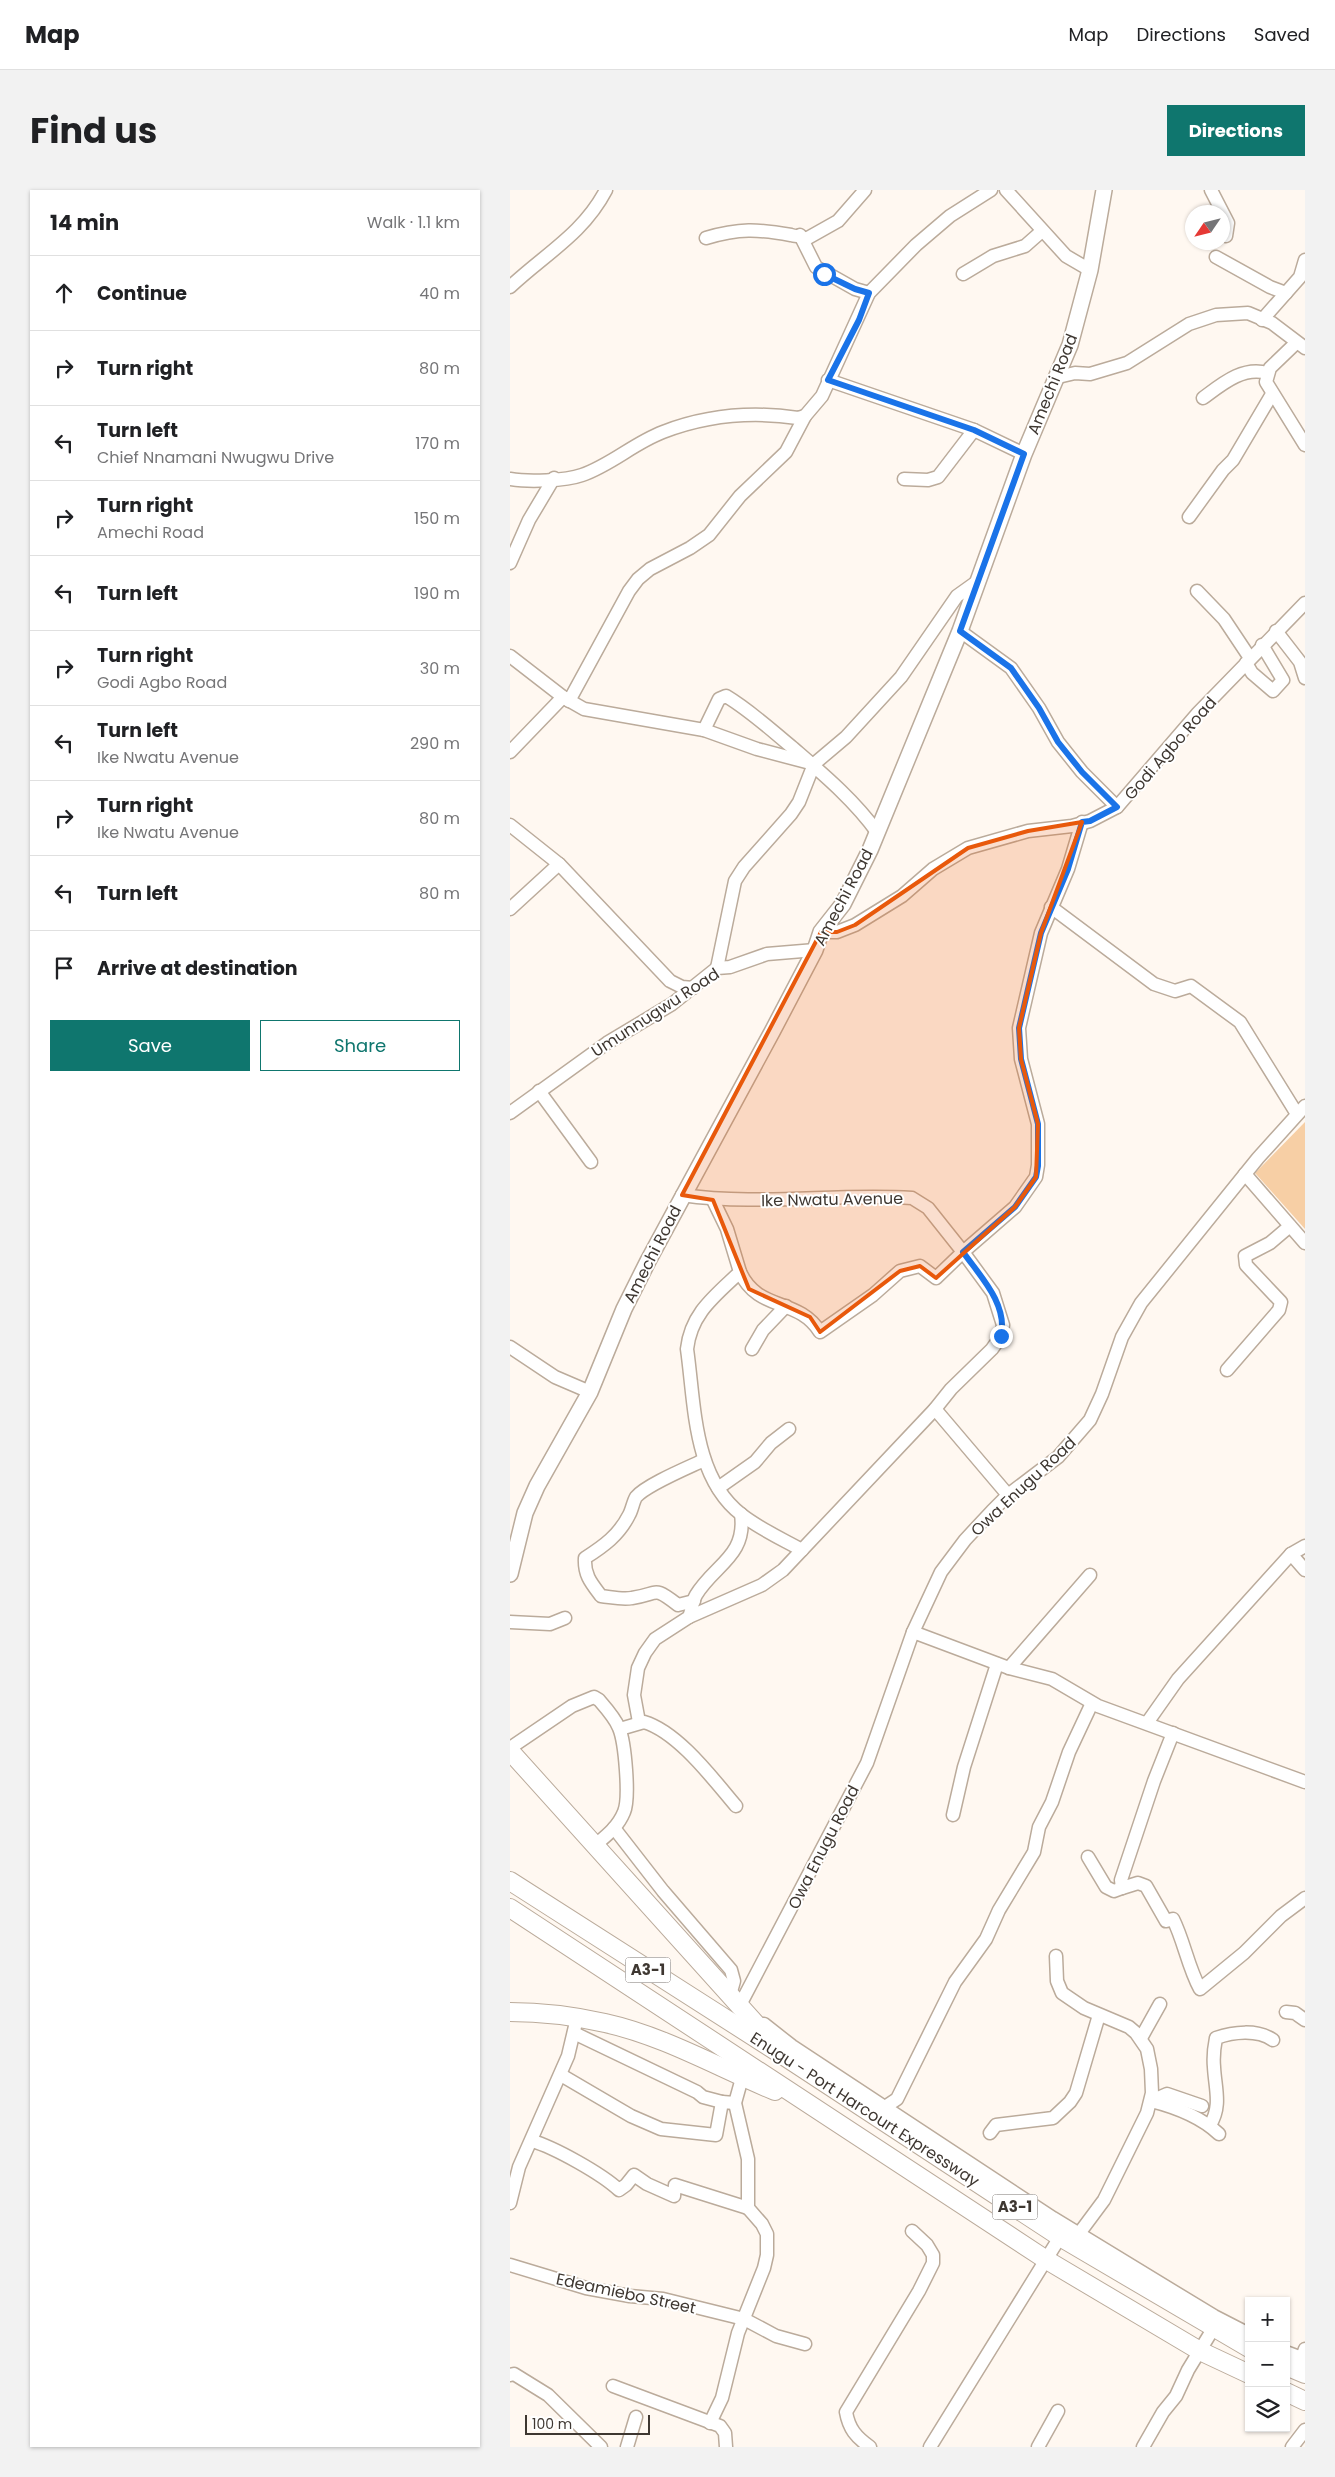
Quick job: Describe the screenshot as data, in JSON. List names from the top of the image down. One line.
{"streets":{"highway":["A3-1","Enugu - Port Harcourt Expressway"],"main road":["Amechi Road"],"street":["Godi Agbo Road","Umunnugwu Road","Ike Nwatu Avenue","Owa Enugu Road","Edeamiebo Street"]},"crossings":[["Amechi Road","Godi Agbo Road"],["Amechi Road","Umunnugwu Road"],["Amechi Road","Ike Nwatu Avenue"]],"scale_bar":"100 m","north":"bottom left","page":{"header":"Map","nav":["Map","Directions","Saved"],"title":"Find us","buttons":["Directions",["Save","Share"]],"heading":["14 min","Walk · 1.1 km"],"list":[["Continue","40 m"],["Turn right","80 m"],["Turn left","Chief Nnamani Nwugwu Drive","170 m"],["Turn right","Amechi Road","150 m"],["Turn left","190 m"],["Turn right","Godi Agbo Road","30 m"],["Turn left","Ike Nwatu Avenue","290 m"],["Turn right","Ike Nwatu Avenue","80 m"],["Turn left","80 m"],"Arrive at destination"],"map_buttons":["+","−"],"scale":"100 m"}}
